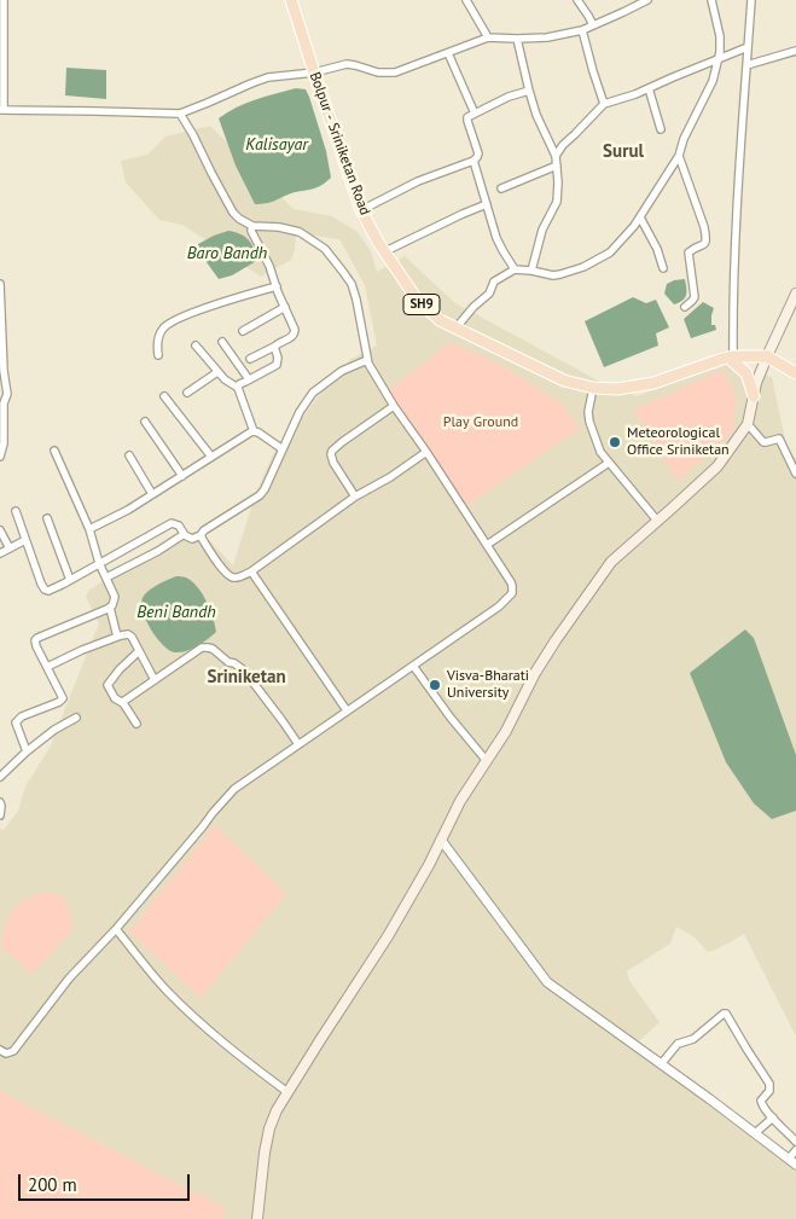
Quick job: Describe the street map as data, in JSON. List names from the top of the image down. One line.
{"streets":{"main road":["Bolpur - Sriniketan Road","SH9"]},"districts":["Surul","Sriniketan"],"water":["Kalisayar","Baro Bandh","Beni Bandh"],"parks":["Play Ground"],"places":["Meteorological Office Sriniketan","Visva-Bharati University"],"scale_bar":"200 m"}
